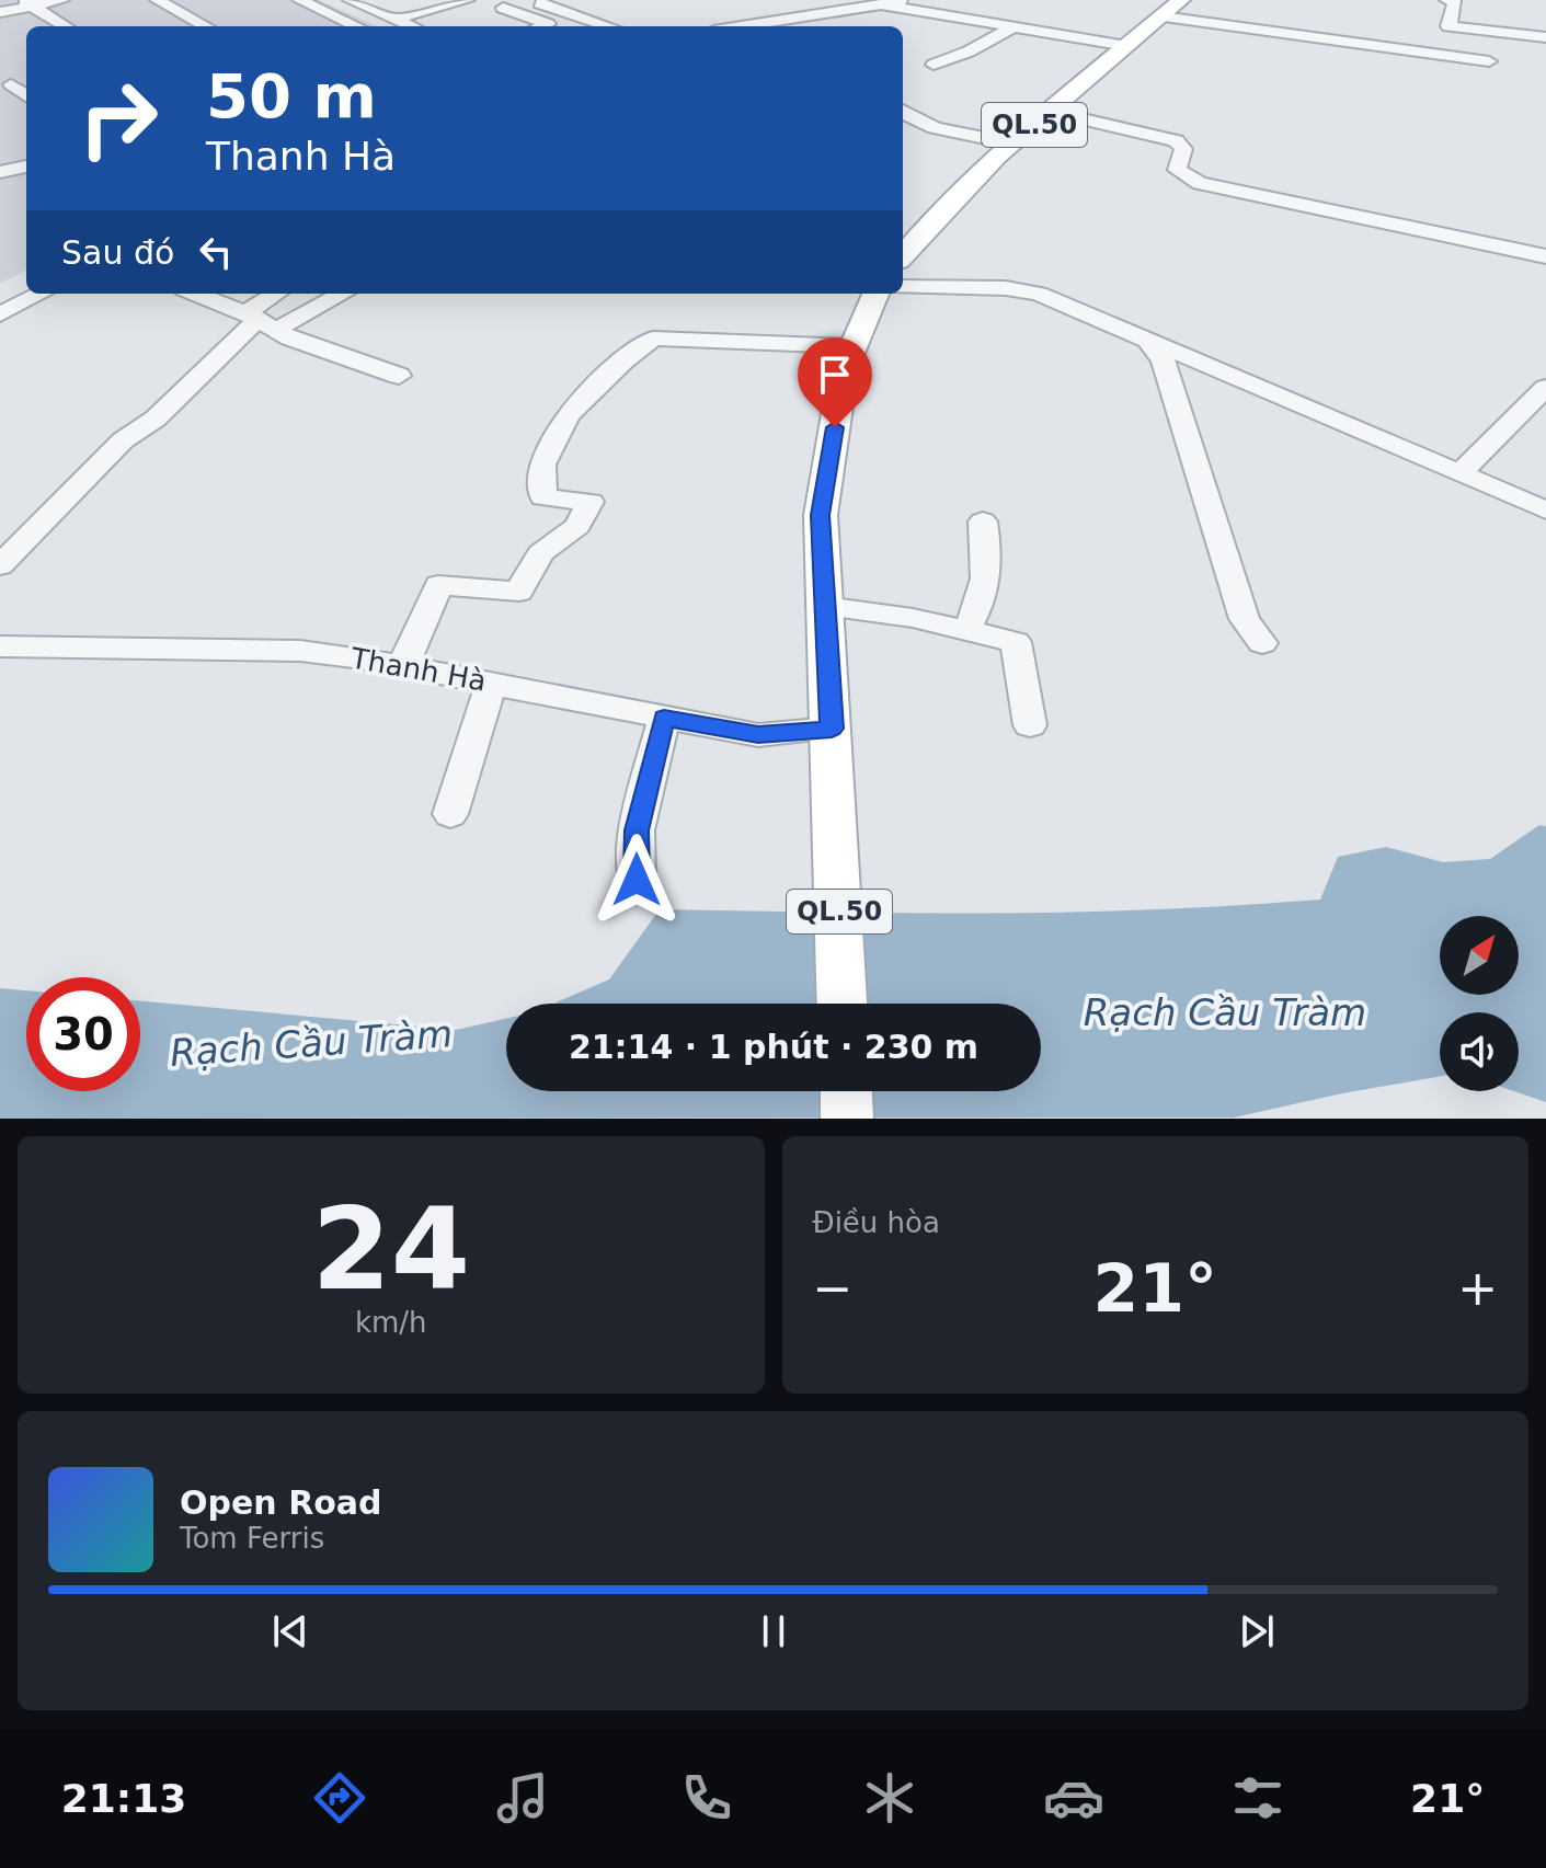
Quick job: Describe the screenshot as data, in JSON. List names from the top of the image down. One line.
{"streets":{"main road":["QL.50"],"street":["Thanh Hà"]},"crossings":[["QL.50","Thanh Hà"]],"water":["Rạch Cầu Tràm"],"north":"top right","page":{"turn":["50 m","Thanh Hà"],"then":"Sau đó","limit":"30","trip":"21:14 · 1 phút · 230 m","tile":[["24","km/h"],"Điều hòa"],"heat":["−","21°","+"],"song":["Open Road","Tom Ferris"],"tabs":["21:13","21°"]}}
